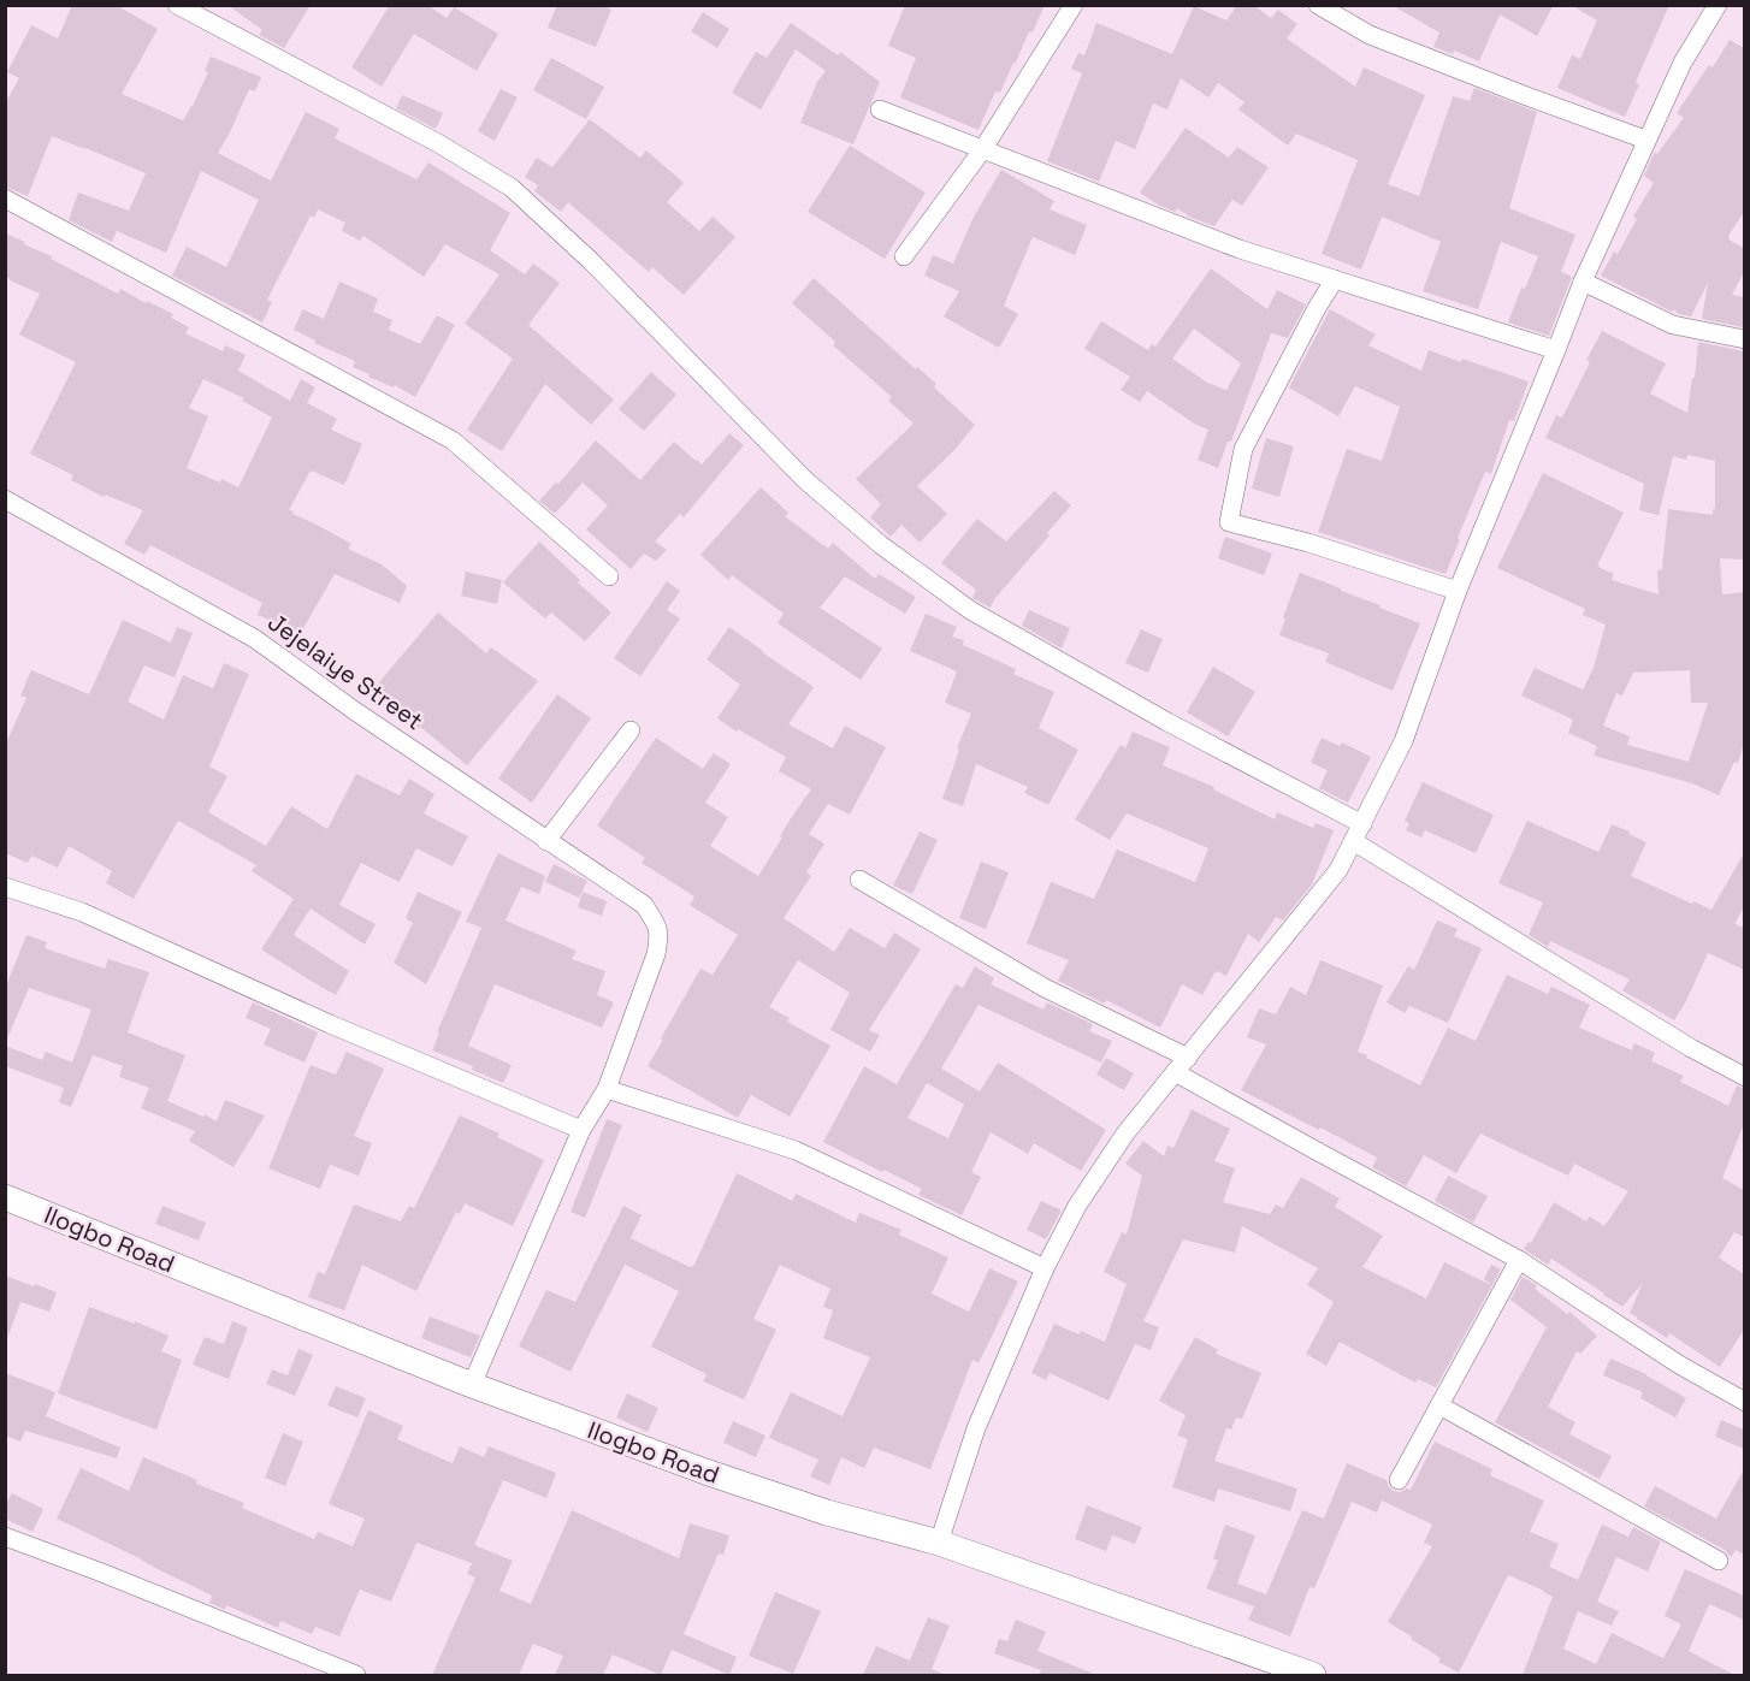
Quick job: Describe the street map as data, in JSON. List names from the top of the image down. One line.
{"streets":{"main road":["Ilogbo Road"],"street":["Jejelaiye Street"]}}
